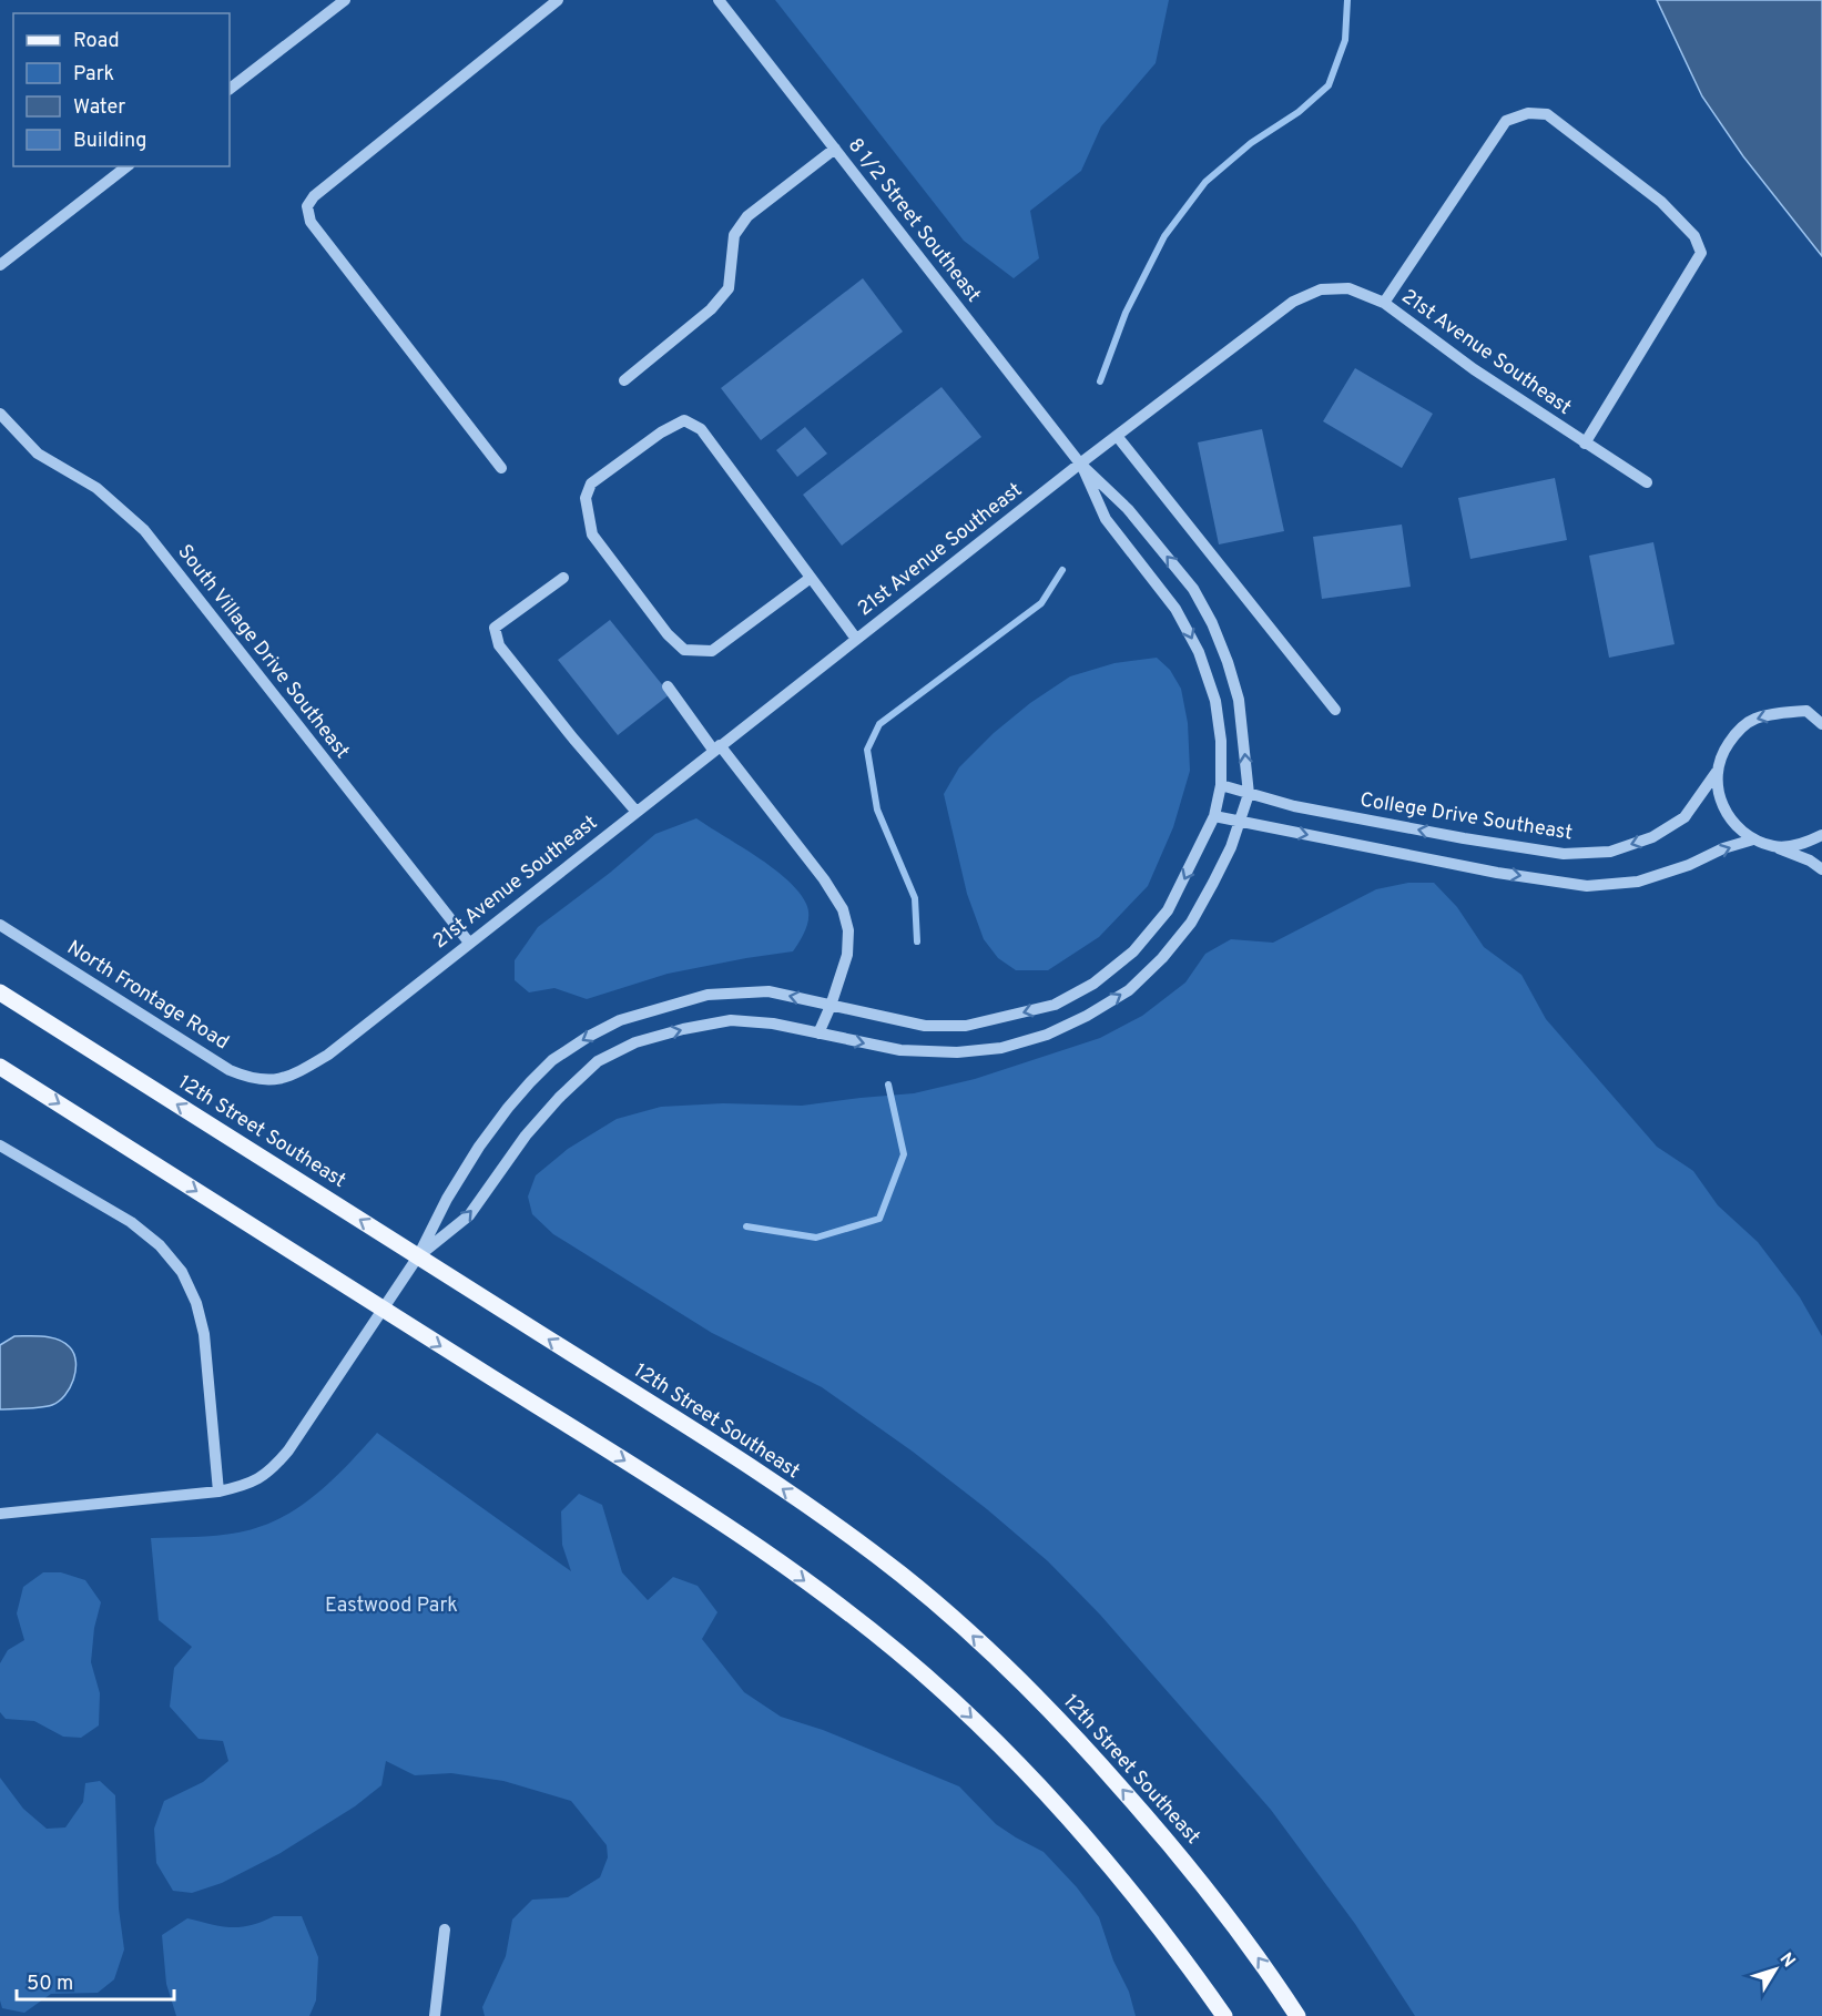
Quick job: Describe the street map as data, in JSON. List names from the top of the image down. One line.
{"streets":{"main road":["12th Street Southeast"],"street":["8 1/2 Street Southeast","21st Avenue Southeast","South Village Drive Southeast","College Drive Southeast","North Frontage Road"]},"crossings":[["8 1/2 Street Southeast","21st Avenue Southeast"],["8 1/2 Street Southeast","College Drive Southeast"],["21st Avenue Southeast","South Village Drive Southeast"],["21st Avenue Southeast","North Frontage Road"]],"parks":["Eastwood Park"],"legend":["Road","Park","Water","Building"],"scale_bar":"50 m","north":"top right"}
